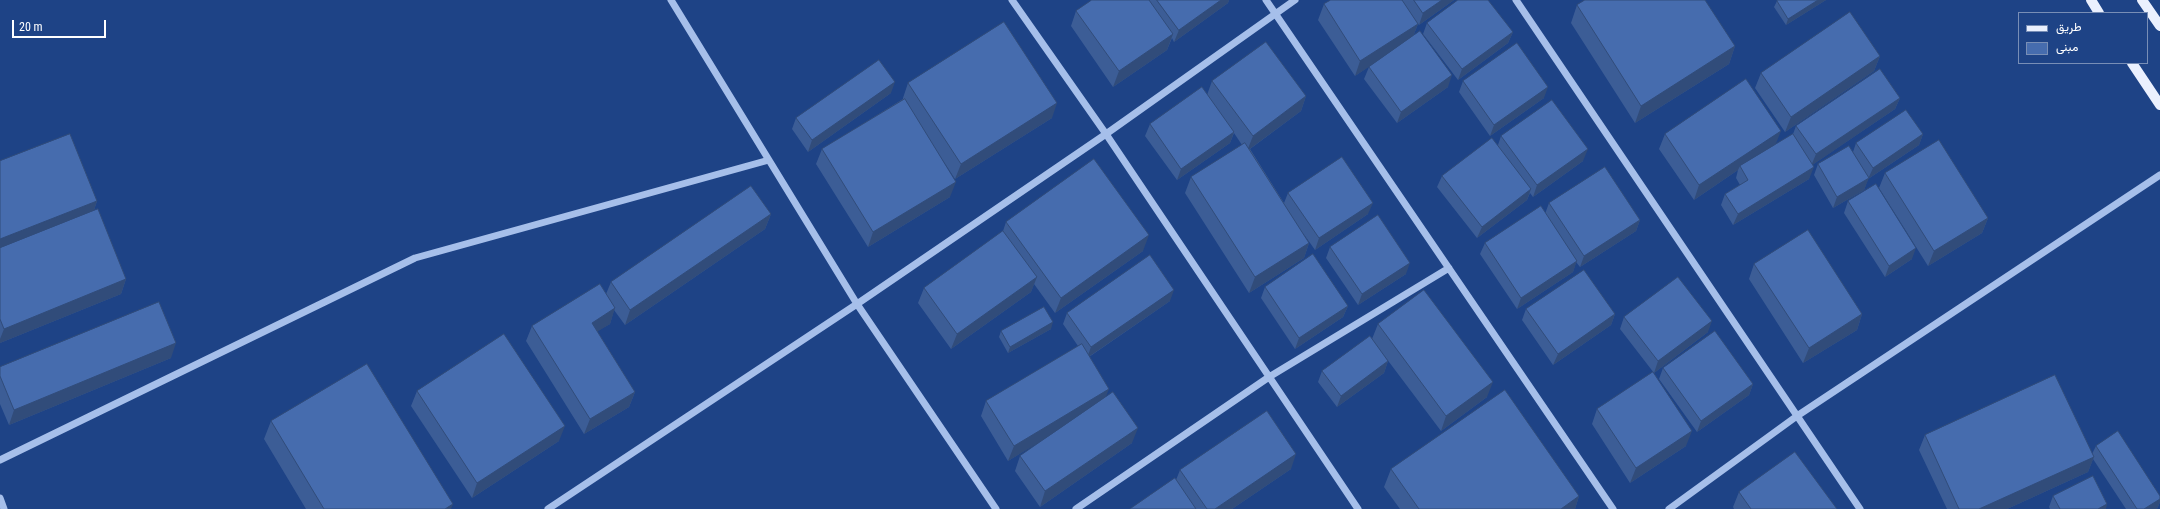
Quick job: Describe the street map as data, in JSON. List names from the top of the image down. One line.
{"legend":["طريق","مبنى"],"scale_bar":"20 m"}
